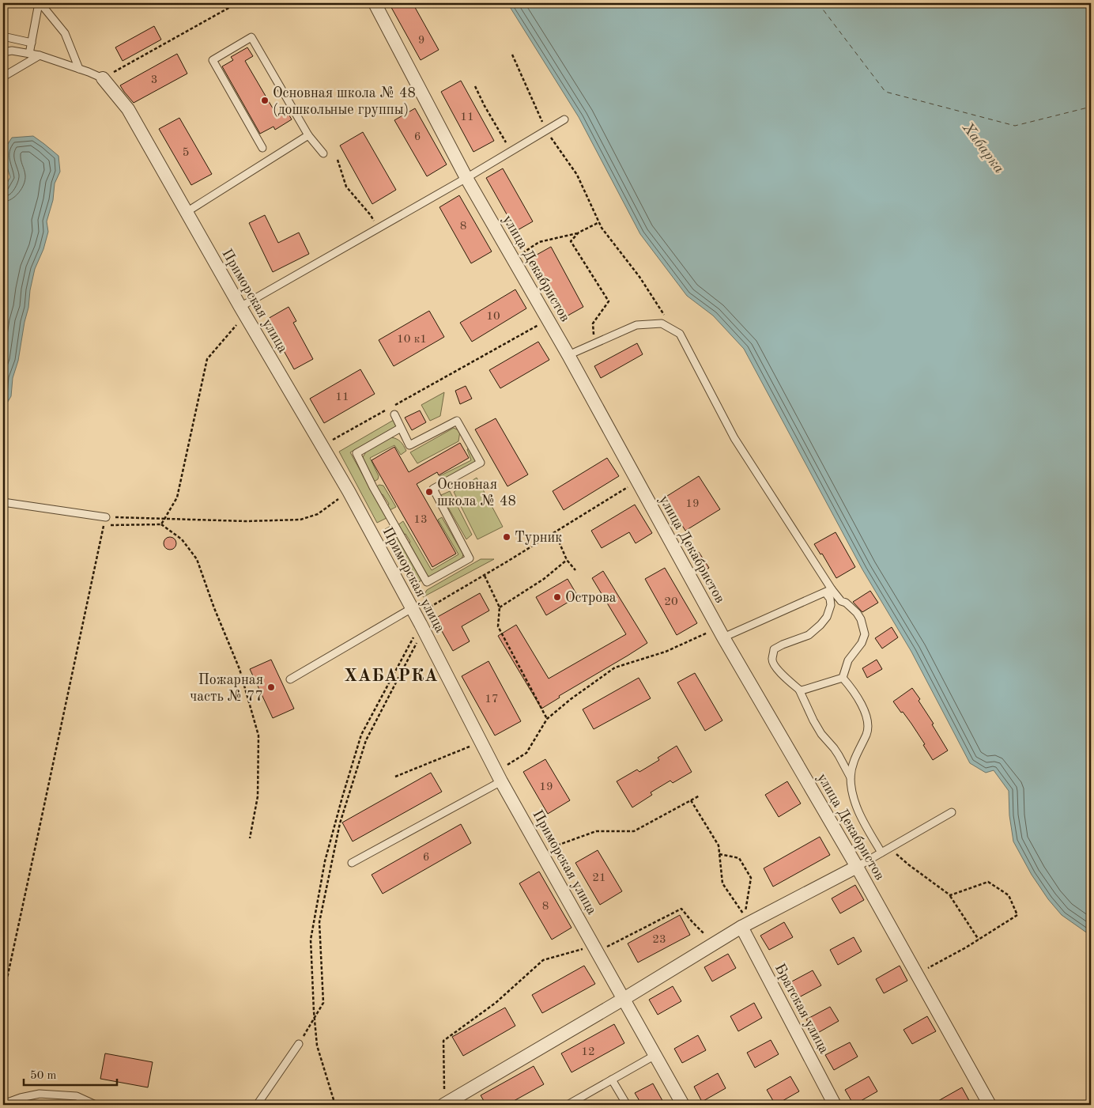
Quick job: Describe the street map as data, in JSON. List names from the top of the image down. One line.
{"streets":{"street":["улица Декабристов","Приморская улица","Братская улица"]},"districts":["ХАБАРКА"],"water":["Хабарка"],"places":["Основная школа № 48 (дошкольные группы)","Основная школа № 48","Турник","Острова","Пожарная часть № 77"],"house_numbers":["9","3","11","6","5","8","10","10 к1","11","19","13","20","17","19","6","21","8","23","12"],"scale_bar":"50 m"}
